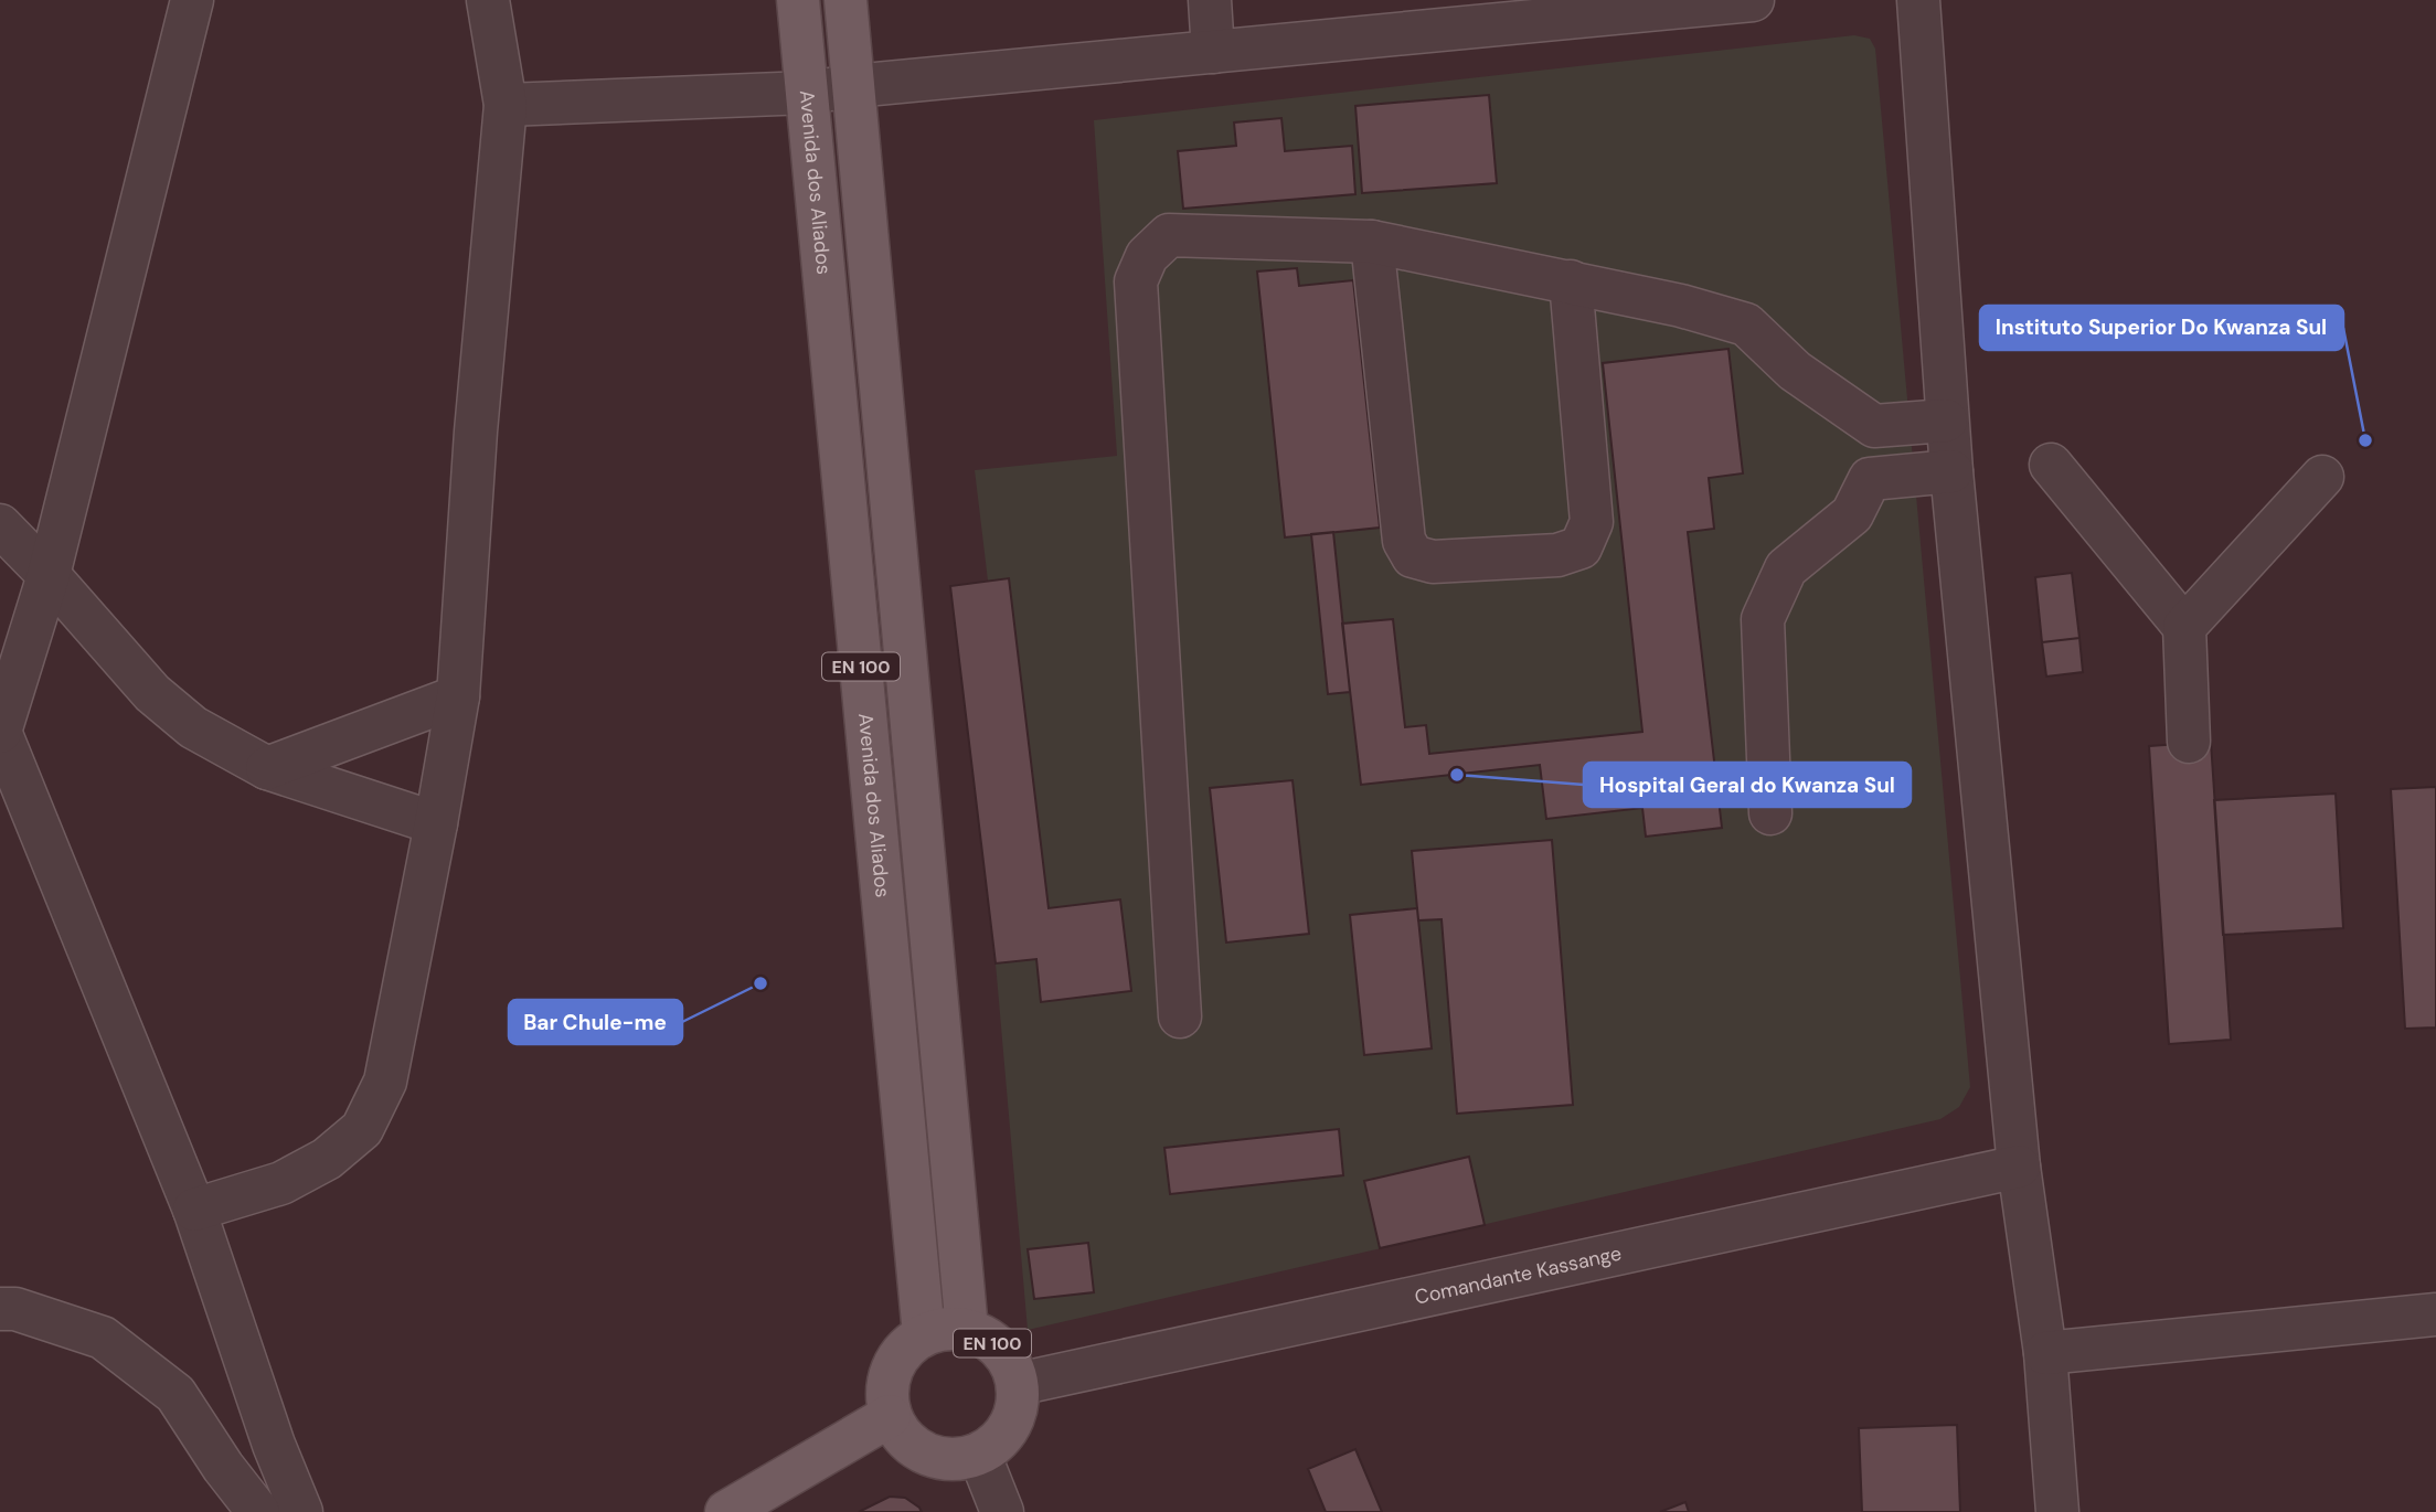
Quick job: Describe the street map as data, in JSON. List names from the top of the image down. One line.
{"streets":{"main road":["Avenida dos Aliados","EN 100"],"street":["Comandante Kassange"]},"crossings":[["Avenida dos Aliados","EN 100"],["Avenida dos Aliados","Comandante Kassange"],["EN 100","Comandante Kassange"]],"places":["Instituto Superior Do Kwanza Sul","Hospital Geral do Kwanza Sul","Bar Chule-me"]}
